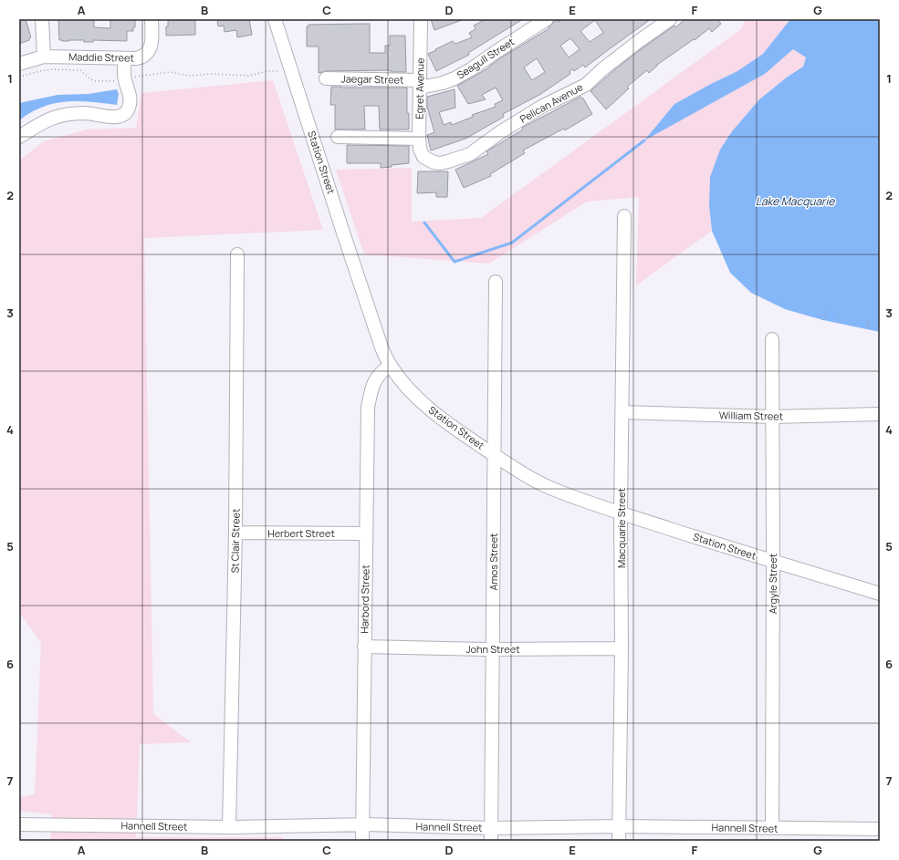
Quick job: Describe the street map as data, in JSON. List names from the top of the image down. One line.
{"streets":{"street":["Maddie Street","Seagull Street","Jaegar Street","Egret Avenue","Pelican Avenue","Station Street","William Street","Macquarie Street","Herbert Street","St Clair Street","Amos Street","Argyle Street","Harbord Street","John Street","Hannell Street"]},"crossings":[["Seagull Street","Jaegar Street"],["Seagull Street","Egret Avenue"],["Jaegar Street","Egret Avenue"],["Egret Avenue","Pelican Avenue"],["Station Street","Macquarie Street"],["Station Street","Amos Street"],["Station Street","Argyle Street"],["Station Street","Harbord Street"],["William Street","Macquarie Street"],["William Street","Argyle Street"],["Macquarie Street","John Street"],["Macquarie Street","Hannell Street"],["Herbert Street","St Clair Street"],["Herbert Street","Harbord Street"],["St Clair Street","Hannell Street"],["Amos Street","John Street"],["Amos Street","Hannell Street"],["Argyle Street","Hannell Street"],["Harbord Street","John Street"],["Harbord Street","Hannell Street"]],"water":["Lake Macquarie"],"grid":{"columns":["A","B","C","D","E","F","G"],"rows":["1","2","3","4","5","6","7"]}}
